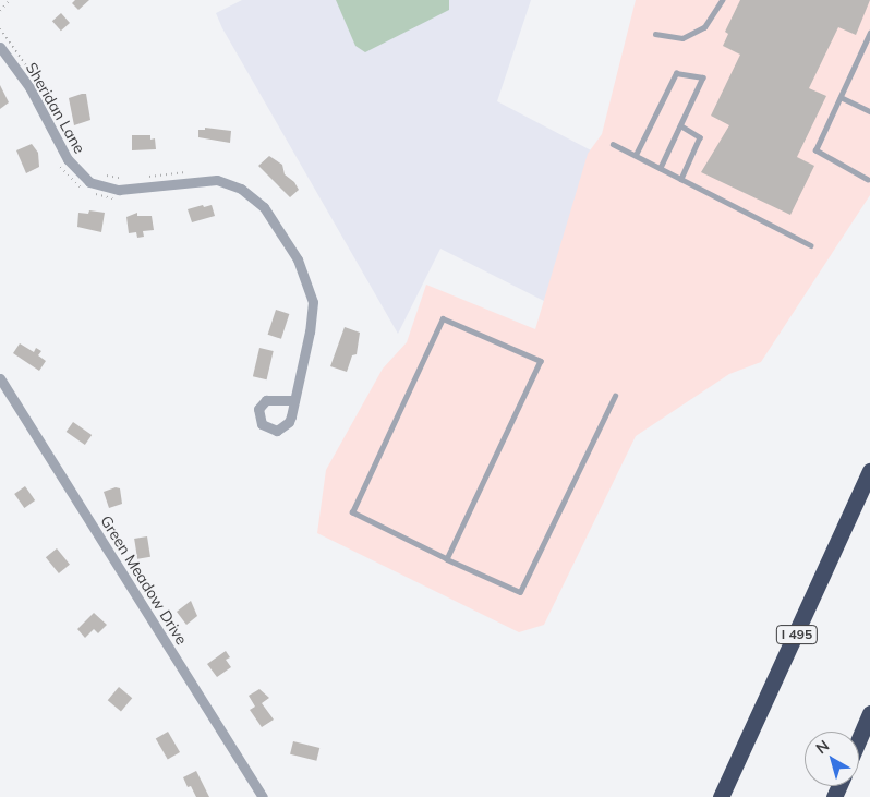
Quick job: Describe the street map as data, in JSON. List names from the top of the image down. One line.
{"streets":{"highway":["I 495"],"street":["Sheridan Lane","Green Meadow Drive"]},"north":"top left"}
